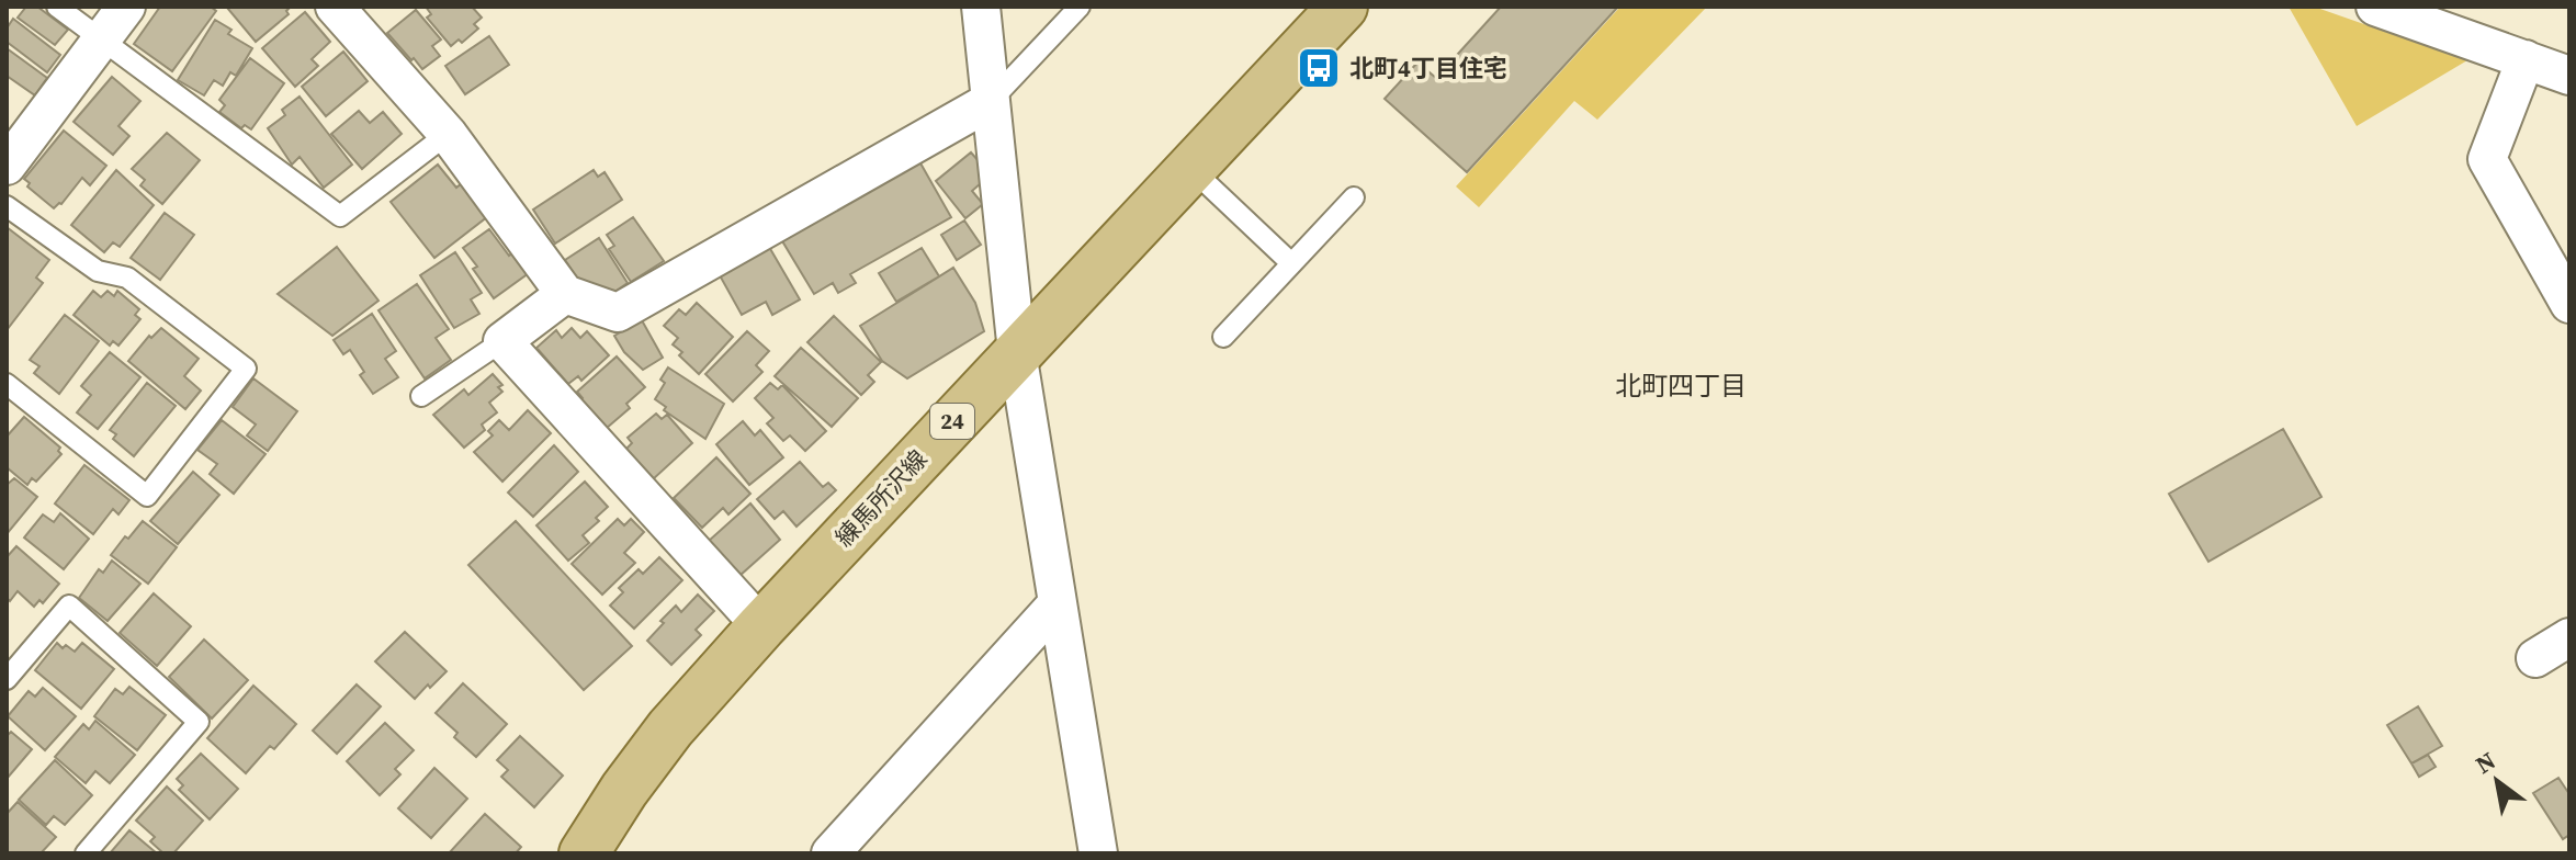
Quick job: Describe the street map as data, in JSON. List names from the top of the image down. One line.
{"streets":{"main road":["24","練馬所沢線"]},"districts":["北町四丁目"],"places":{"bus stop":["北町4丁目住宅"]},"north":"top left"}
